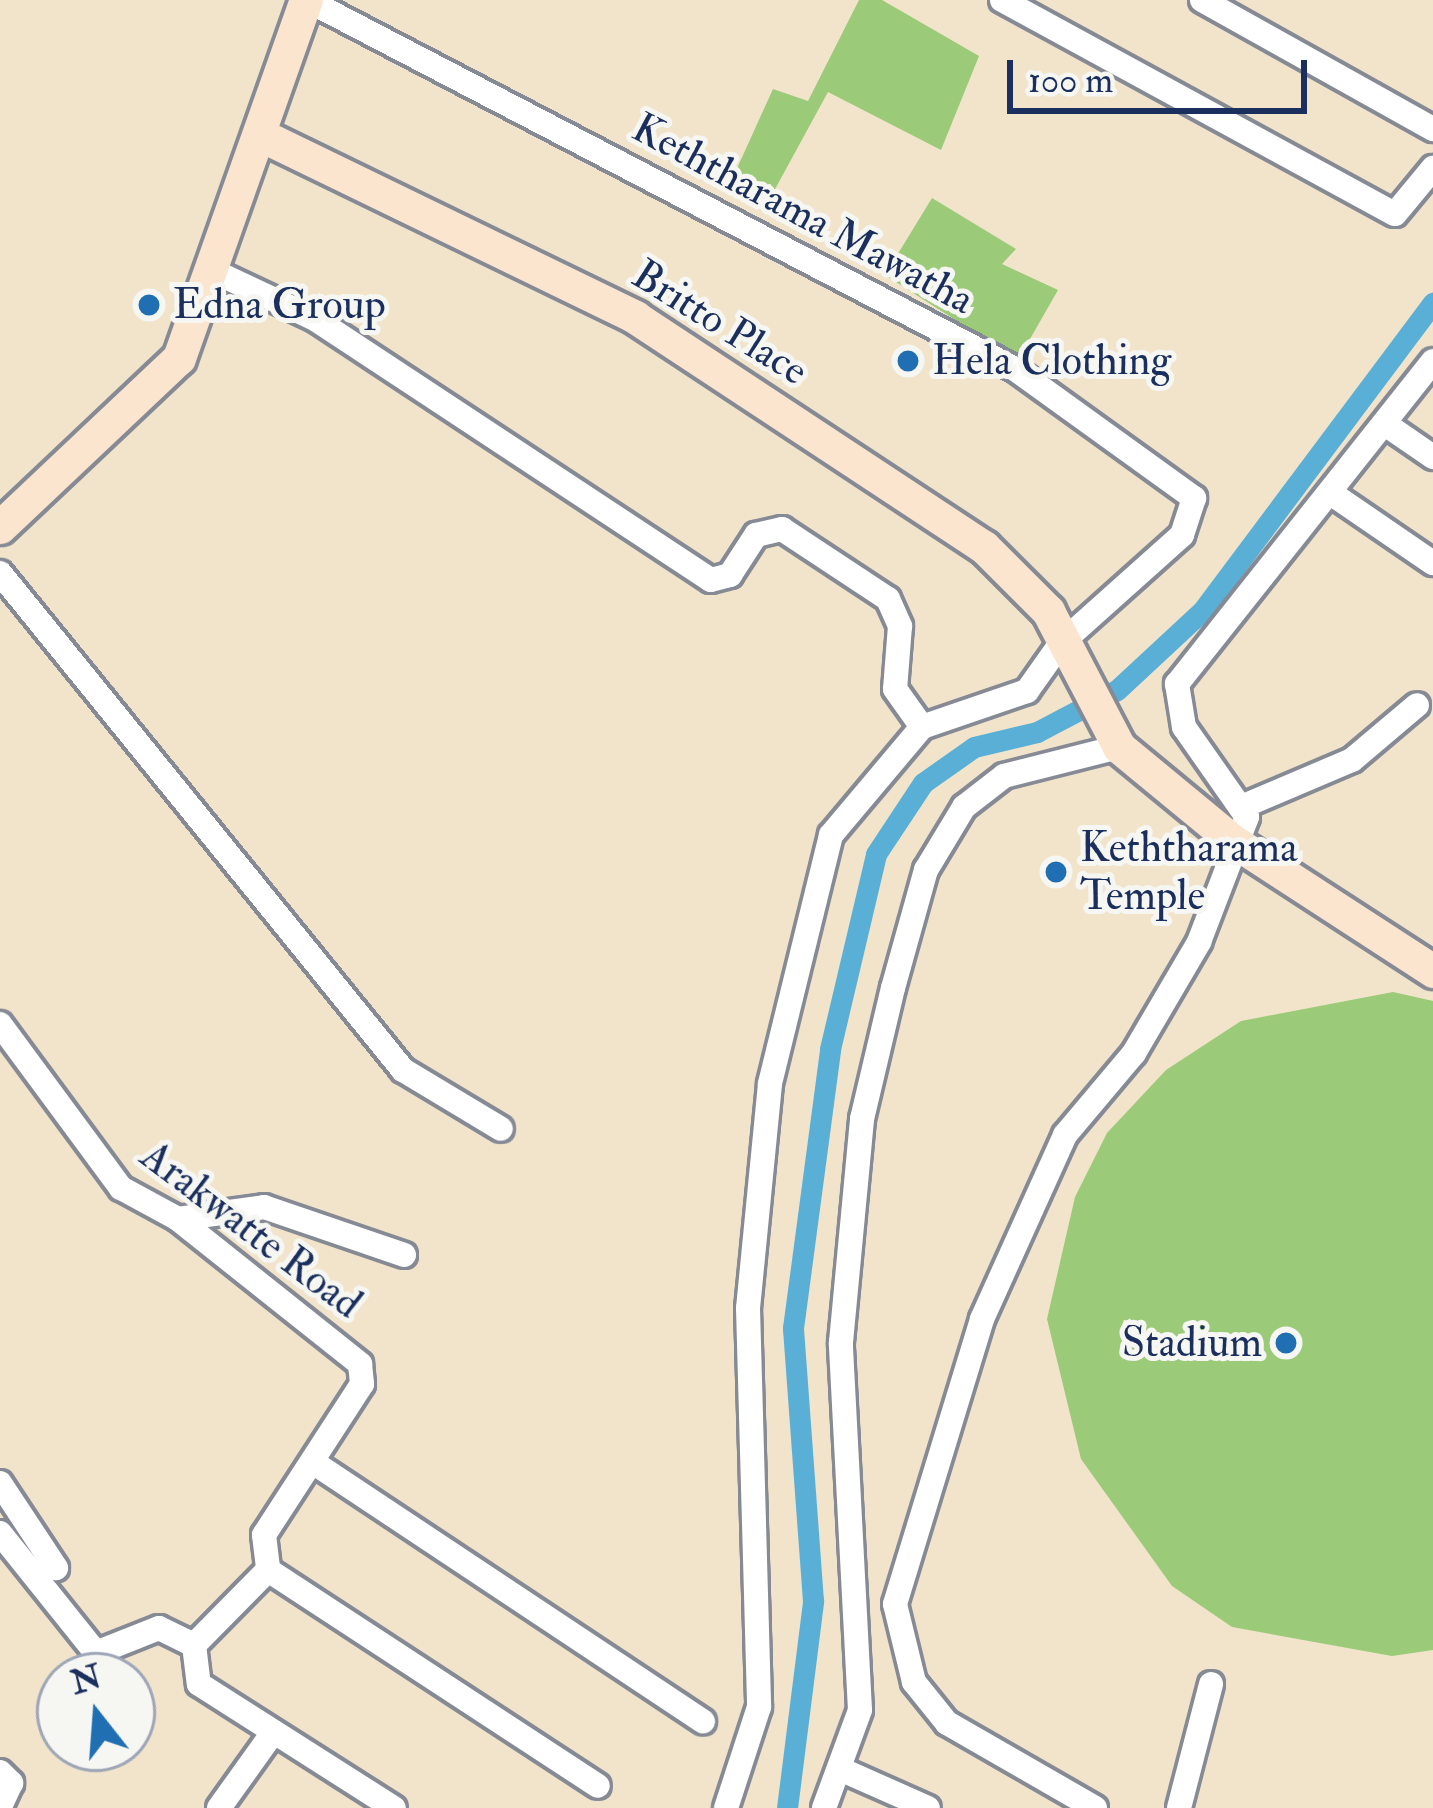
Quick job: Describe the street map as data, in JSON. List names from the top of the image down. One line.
{"streets":{"street":["Keththarama Mawatha","Britto Place","Arakwatte Road"]},"crossings":[["Keththarama Mawatha","Britto Place"]],"places":["Edna Group","Hela Clothing","Keththarama Temple","Stadium"],"scale_bar":"100 m","north":"top"}
